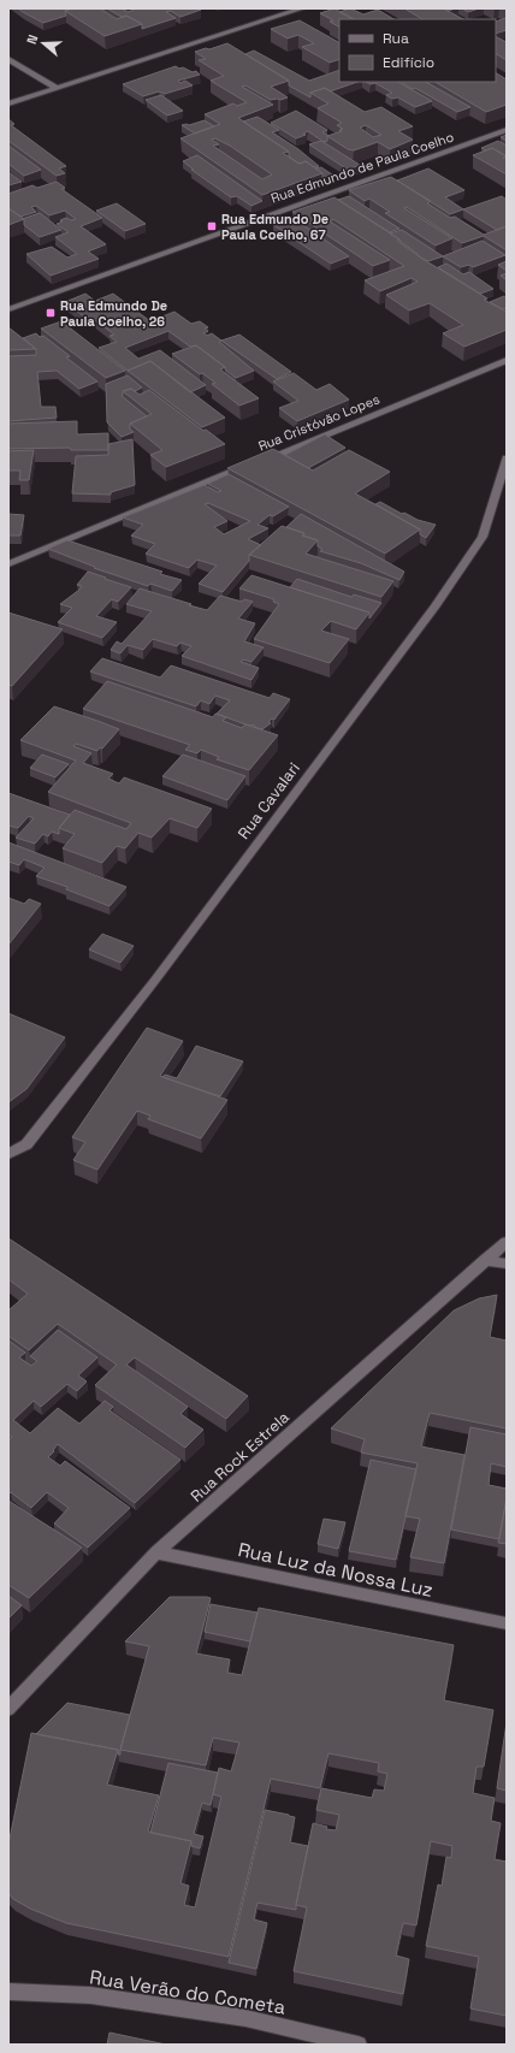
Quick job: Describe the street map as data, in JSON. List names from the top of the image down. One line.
{"streets":{"street":["Rua Edmundo de Paula Coelho","Rua Cristóvão Lopes","Rua Cavalari","Rua Rock Estrela","Rua Luz da Nossa Luz","Rua Verão do Cometa"]},"crossings":[["Rua Rock Estrela","Rua Luz da Nossa Luz"]],"places":{"transit":["Rua Edmundo De Paula Coelho, 67","Rua Edmundo De Paula Coelho, 26"]},"legend":["Rua","Edifício"],"north":"left"}
